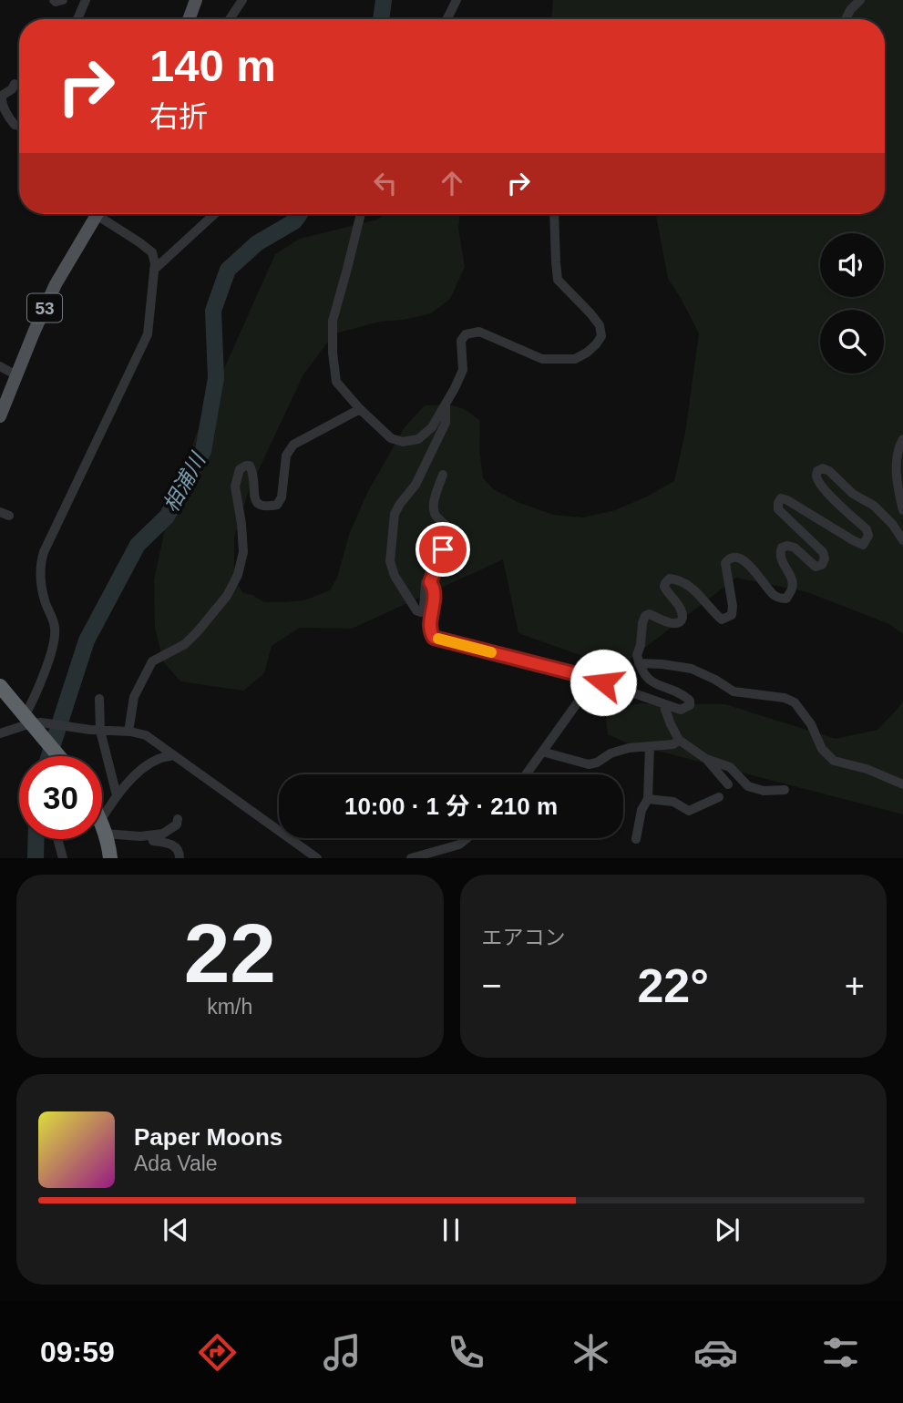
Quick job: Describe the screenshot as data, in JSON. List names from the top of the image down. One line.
{"streets":{"main road":["53"]},"water":["相浦川"],"page":{"turn":["140 m","右折"],"limit":"30","trip":"10:00 · 1 分 · 210 m","tile":[["22","km/h"],"エアコン"],"heat":["−","22°","+"],"song":["Paper Moons","Ada Vale"],"tabs":"09:59"}}
